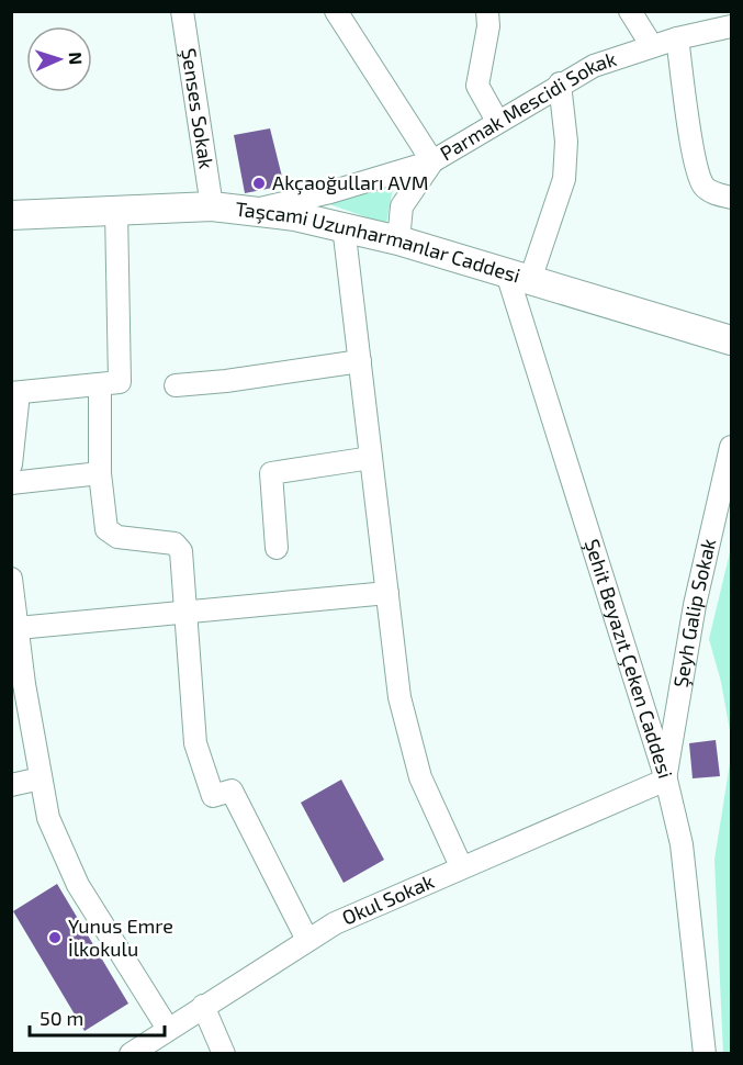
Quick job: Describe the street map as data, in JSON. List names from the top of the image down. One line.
{"streets":{"main road":["Taşcami Uzunharmanlar Caddesi"],"street":["Parmak Mescidi Sokak","Şenses Sokak","Şeyh Galip Sokak","Şehit Beyazıt Çeken Caddesi","Okul Sokak"]},"crossings":[["Parmak Mescidi Sokak","Taşcami Uzunharmanlar Caddesi"],["Şenses Sokak","Taşcami Uzunharmanlar Caddesi"],["Taşcami Uzunharmanlar Caddesi","Şehit Beyazıt Çeken Caddesi"],["Şeyh Galip Sokak","Şehit Beyazıt Çeken Caddesi"],["Şeyh Galip Sokak","Okul Sokak"],["Şehit Beyazıt Çeken Caddesi","Okul Sokak"]],"places":["Akçaoğulları AVM","Yunus Emre İlkokulu"],"scale_bar":"50 m","north":"right"}
